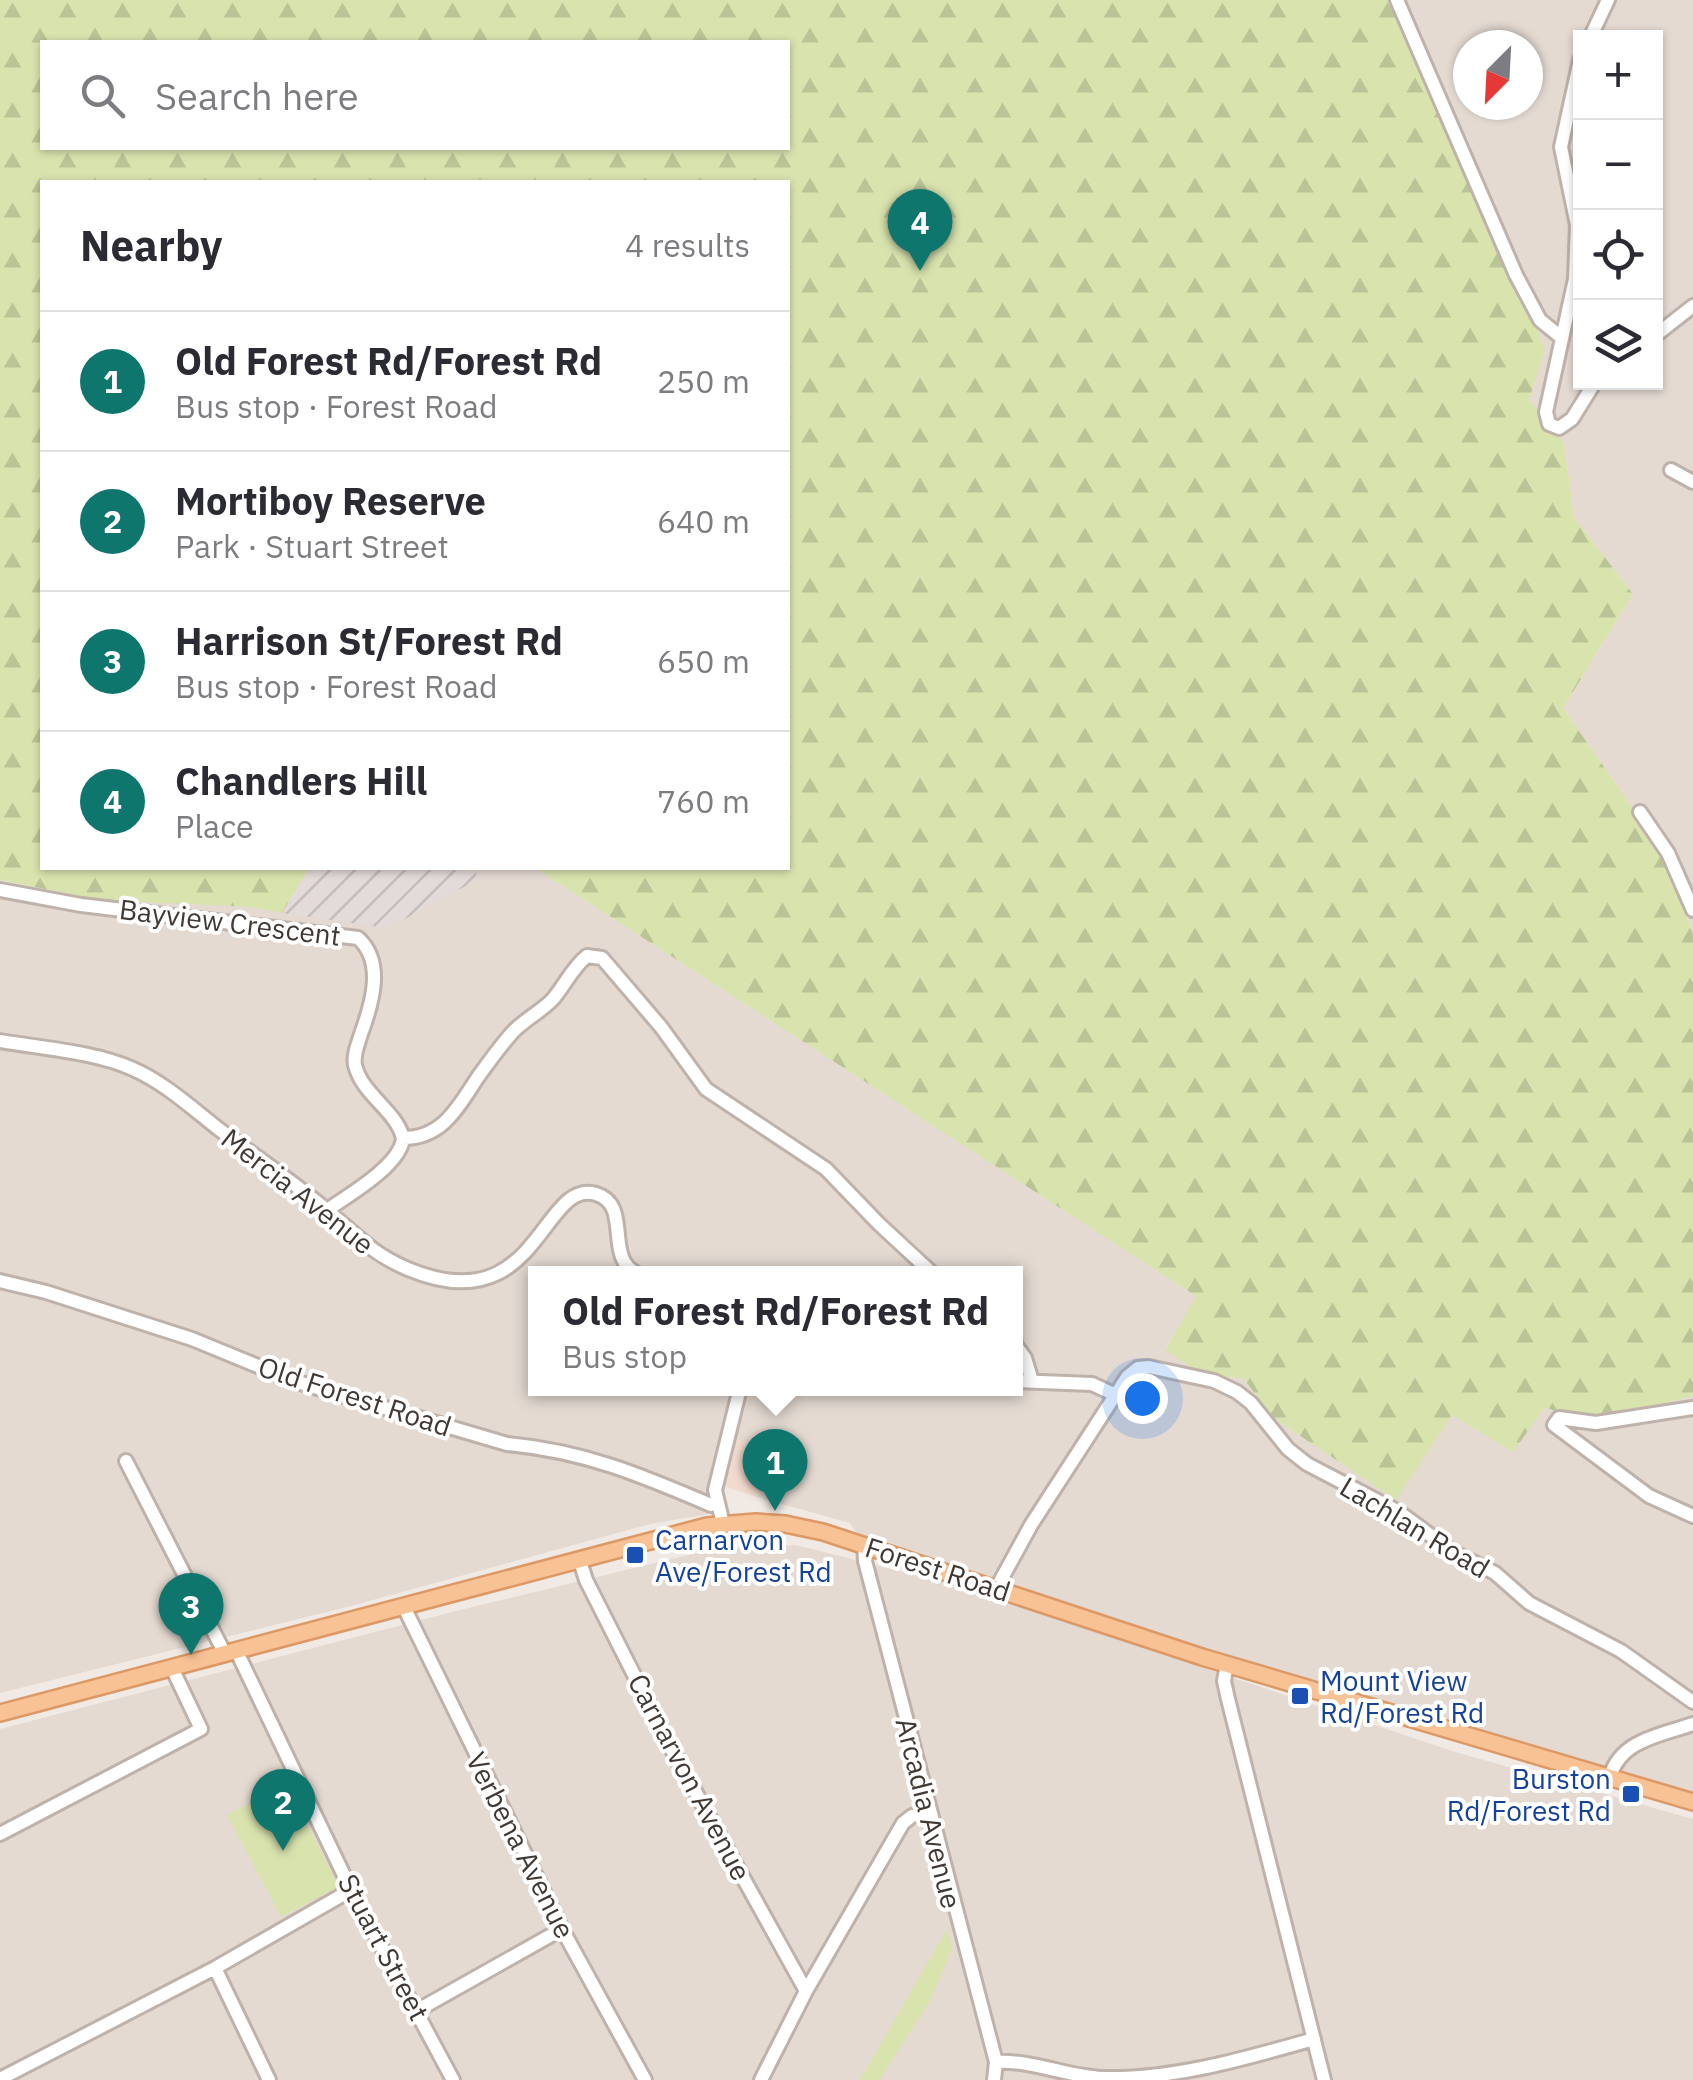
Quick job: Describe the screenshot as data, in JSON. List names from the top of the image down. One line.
{"streets":{"main road":["Forest Road"],"street":["Bayview Crescent","Mercia Avenue","Old Forest Road","Lachlan Road","Carnarvon Avenue","Arcadia Avenue","Verbena Avenue","Stuart Street"]},"crossings":[["Forest Road","Carnarvon Avenue"],["Forest Road","Arcadia Avenue"],["Forest Road","Verbena Avenue"],["Forest Road","Stuart Street"]],"places":{"transit":["Carnarvon Ave/Forest Rd","Mount View Rd/Forest Rd","Burston Rd/Forest Rd"]},"north":"bottom left","page":{"map_buttons":["+","−"],"search":"Search here","heading":["Nearby","4 results"],"pins":["4","1","3","2"],"list":[{"mark":"1","name":"Old Forest Rd/Forest Rd","note":"Bus stop · Forest Road","value":"250 m"},{"mark":"2","name":"Mortiboy Reserve","note":"Park · Stuart Street","value":"640 m"},{"mark":"3","name":"Harrison St/Forest Rd","note":"Bus stop · Forest Road","value":"650 m"},{"mark":"4","name":"Chandlers Hill","note":"Place","value":"760 m"}],"popup":["Old Forest Rd/Forest Rd","Bus stop"]}}
